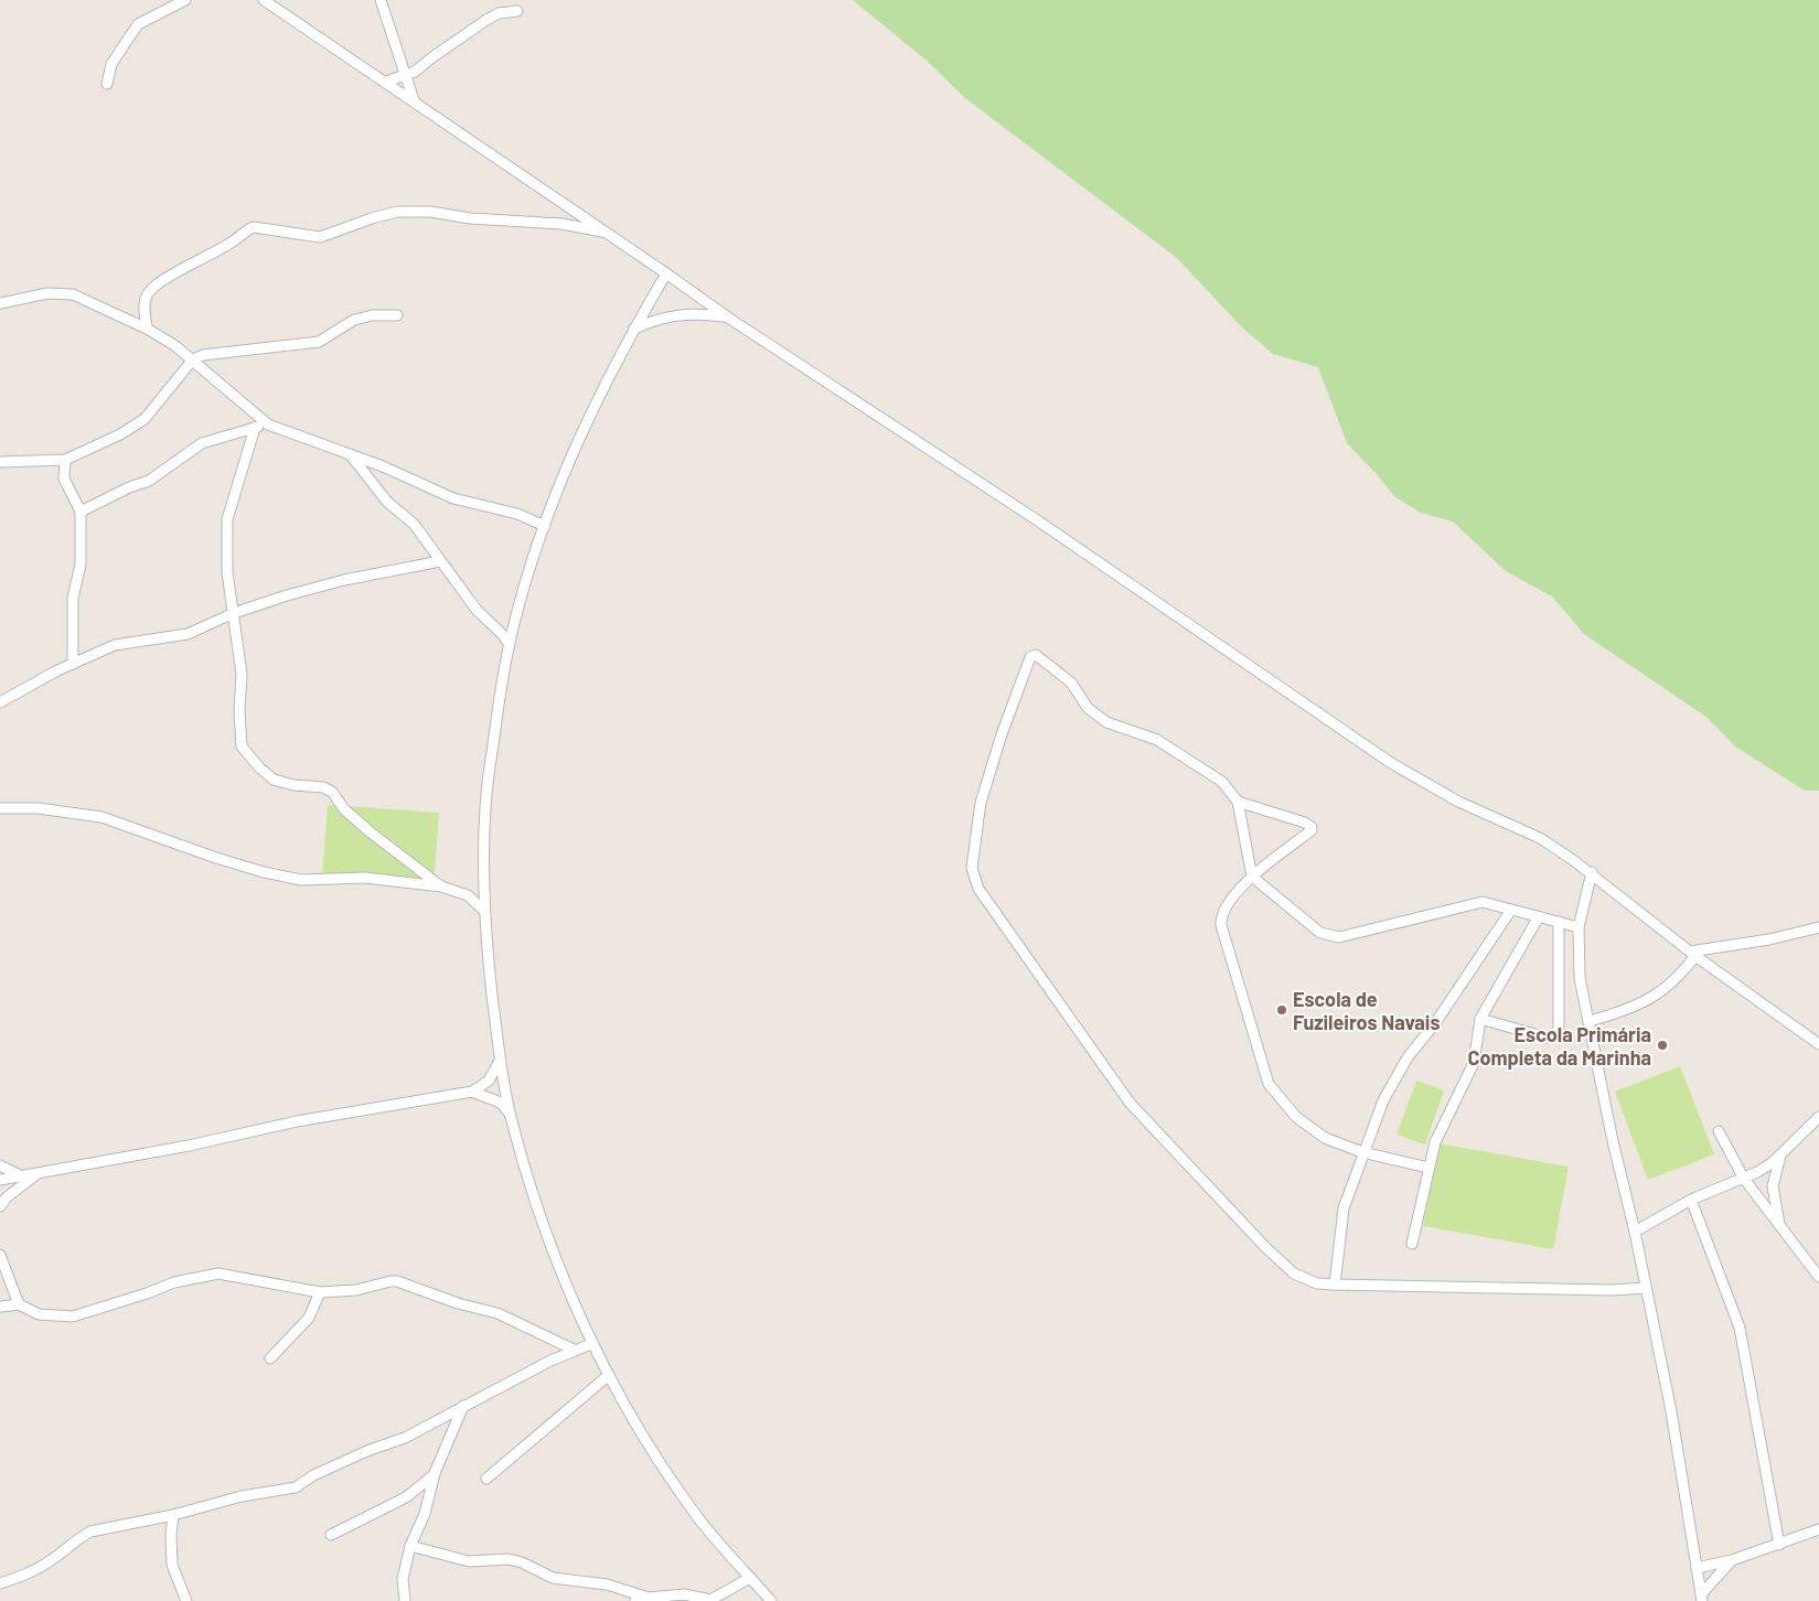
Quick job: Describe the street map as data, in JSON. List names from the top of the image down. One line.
{"places":["Escola de Fuzileiros Navais","Escola Primária Completa da Marinha"]}
